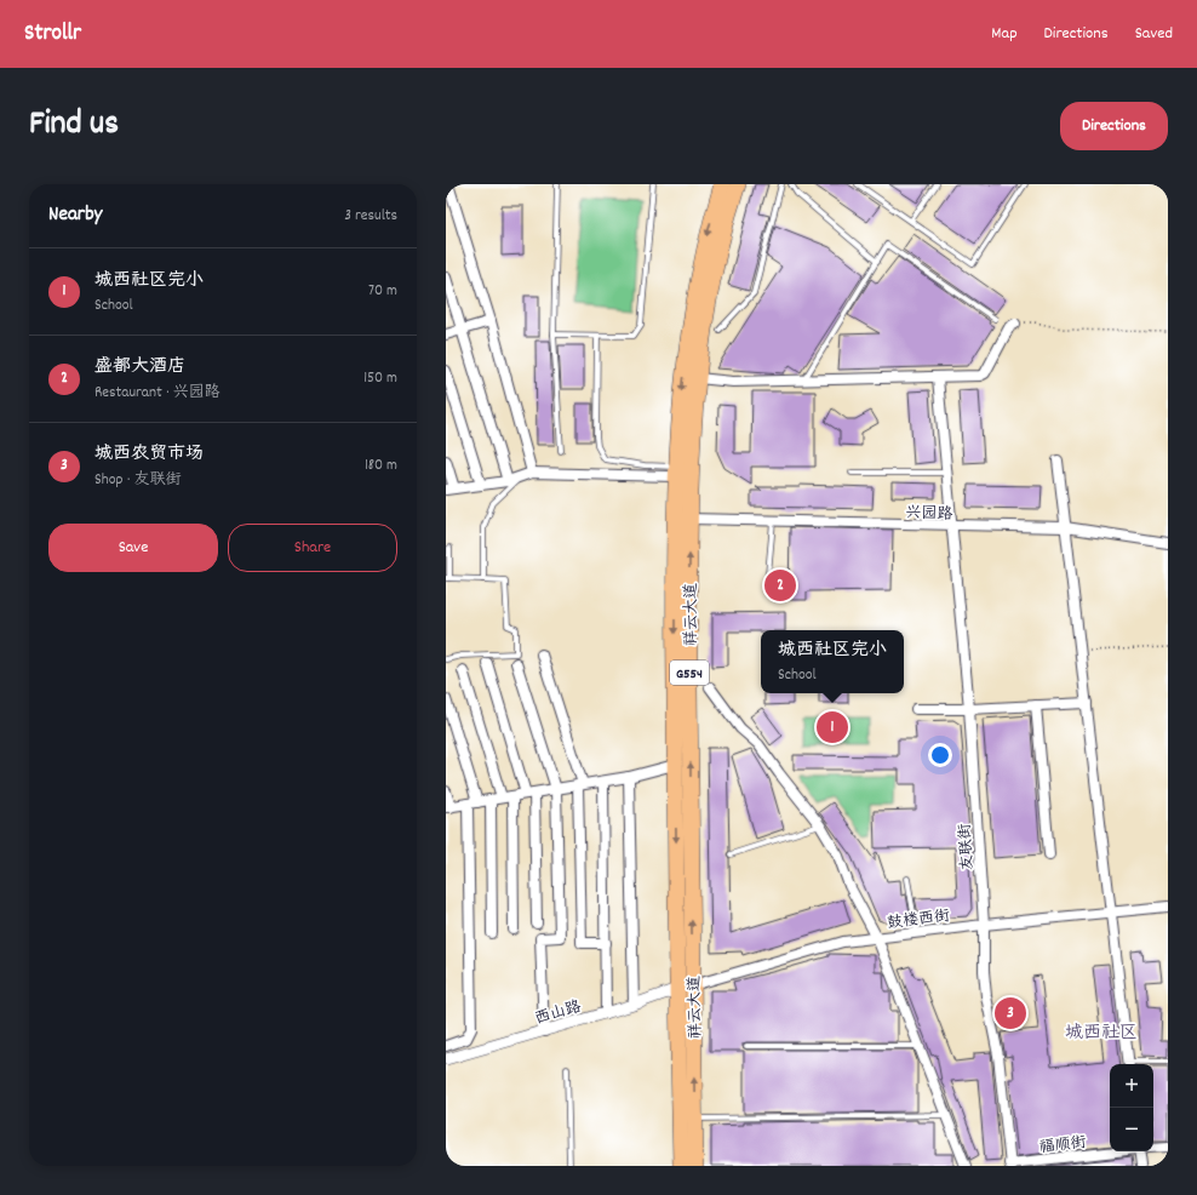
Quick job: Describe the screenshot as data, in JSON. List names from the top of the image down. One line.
{"streets":{"highway":["祥云大道","G554"],"street":["兴园路","友联街","鼓楼西街","西山路","福顺街"]},"crossings":[["兴园路","祥云大道"],["兴园路","友联街"],["祥云大道","鼓楼西街"],["祥云大道","西山路"],["友联街","鼓楼西街"],["友联街","福顺街"],["鼓楼西街","西山路"]],"districts":["城西社区"],"page":{"header":"Strollr","nav":["Map","Directions","Saved"],"title":"Find us","buttons":["Directions",["Save","Share"]],"heading":["Nearby","3 results"],"list":[{"mark":"1","name":"城西社区完小","note":"School","value":"70 m"},{"mark":"2","name":"盛都大酒店","note":"Restaurant · 兴园路","value":"150 m"},{"mark":"3","name":"城西农贸市场","note":"Shop · 友联街","value":"180 m"}],"pins":["2","1","3"],"popup":["城西社区完小","School"],"map_buttons":["+","−"]}}
